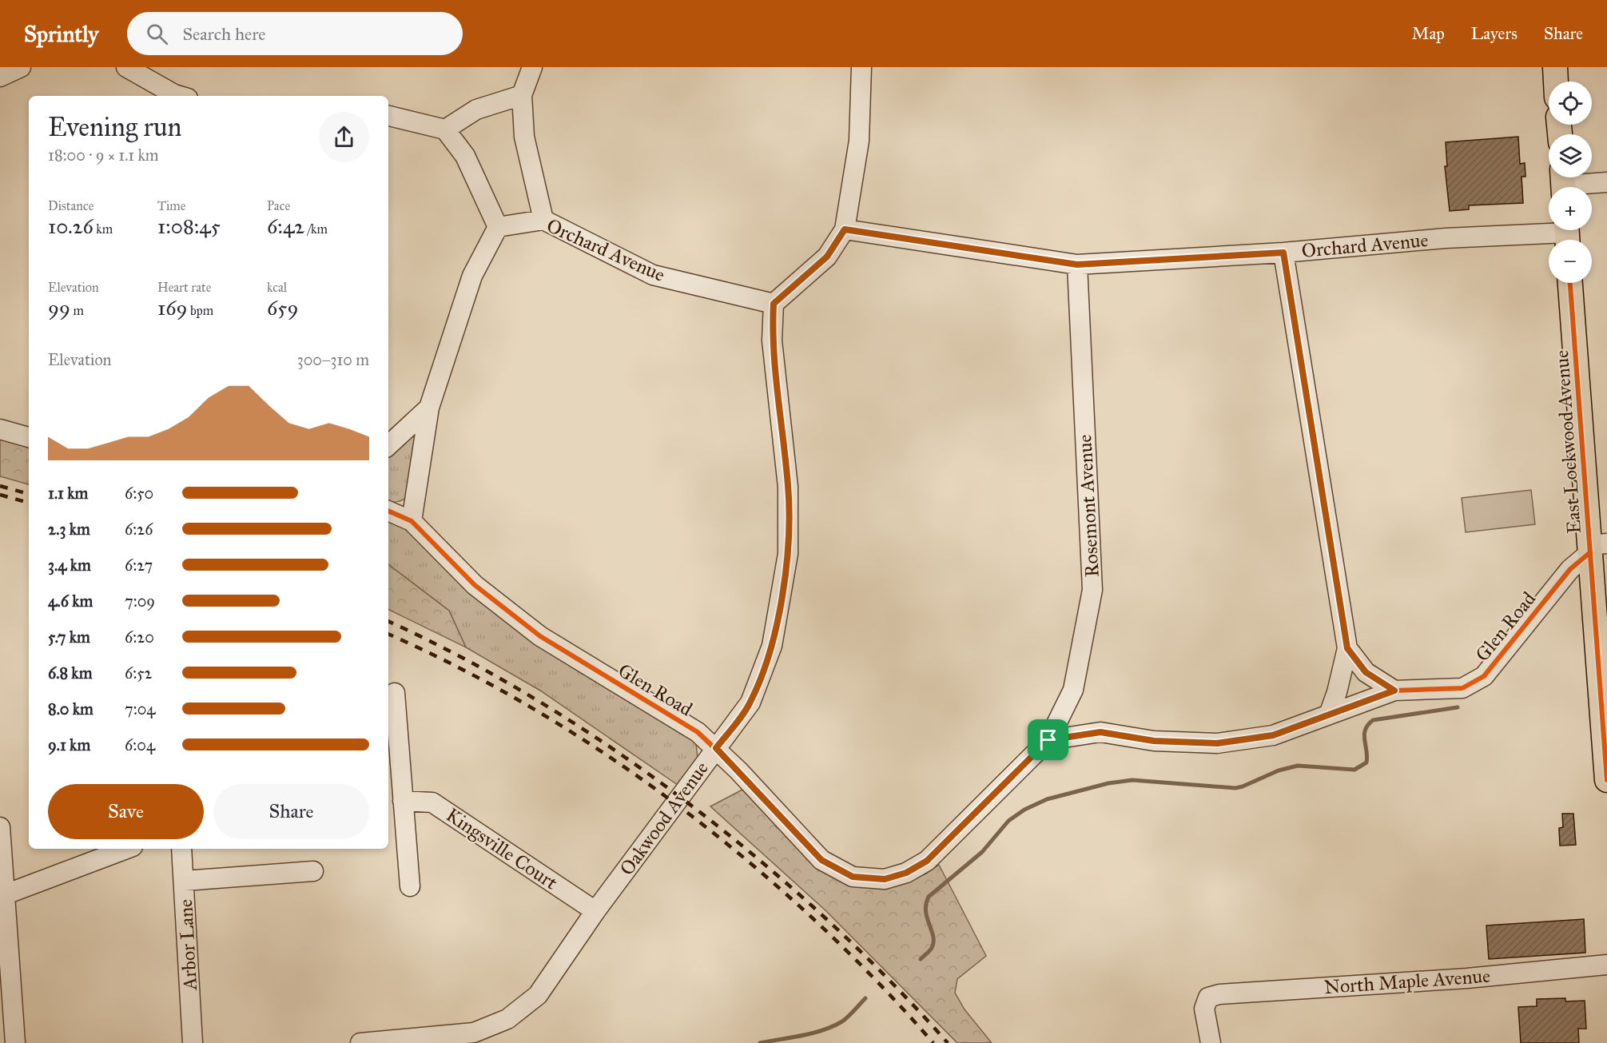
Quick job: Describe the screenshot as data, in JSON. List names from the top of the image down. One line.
{"streets":{"main road":["East Lockwood Avenue"],"street":["Orchard Avenue","Rosemont Avenue","Glen Road","Oakwood Avenue","Kingsville Court","Arbor Lane","North Maple Avenue"]},"crossings":[["Orchard Avenue","Rosemont Avenue"],["Orchard Avenue","Oakwood Avenue"],["East Lockwood Avenue","Glen Road"],["Rosemont Avenue","Glen Road"],["Glen Road","Oakwood Avenue"],["Oakwood Avenue","Kingsville Court"]],"page":{"header":"Sprintly","search":"Search here","nav":["Map","Layers","Share"],"map_buttons":["+","−"],"heading":["Evening run","18:00 · 9 × 1.1 km"],"stats":[["Distance","10.26 km"],["Time","1:08:45"],["Pace","6:42 /km"],["Elevation","99 m"],["Heart rate","169 bpm"],["kcal","659"]],"chart":["Elevation","300–310 m"],"list":[{"name":"1.1 km","note":"6:50"},{"name":"2.3 km","note":"6:26"},{"name":"3.4 km","note":"6:27"},{"name":"4.6 km","note":"7:09"},{"name":"5.7 km","note":"6:20"},{"name":"6.8 km","note":"6:52"},{"name":"8.0 km","note":"7:04"},{"name":"9.1 km","note":"6:04"}],"buttons":["Save","Share"]}}
